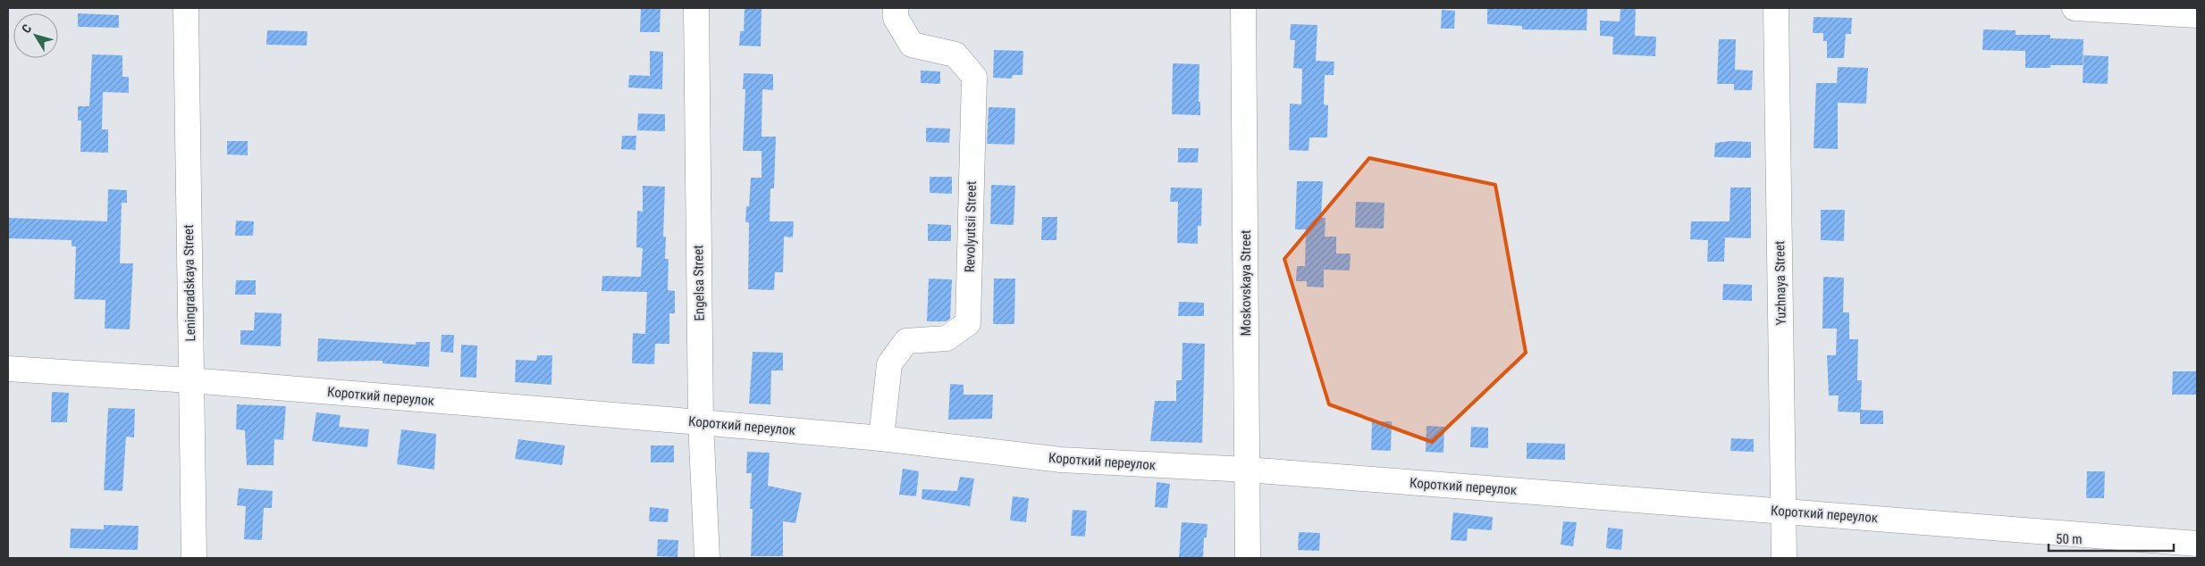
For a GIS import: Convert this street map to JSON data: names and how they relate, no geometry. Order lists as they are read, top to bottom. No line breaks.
{"streets":{"street":["Revolyutsii Street","Leningradskaya Street","Engelsa Street","Moskovskaya Street","Yuzhnaya Street","Короткий переулок"]},"crossings":[["Revolyutsii Street","Короткий переулок"],["Leningradskaya Street","Короткий переулок"],["Engelsa Street","Короткий переулок"],["Moskovskaya Street","Короткий переулок"],["Yuzhnaya Street","Короткий переулок"]],"scale_bar":"50 m","north":"top left"}
